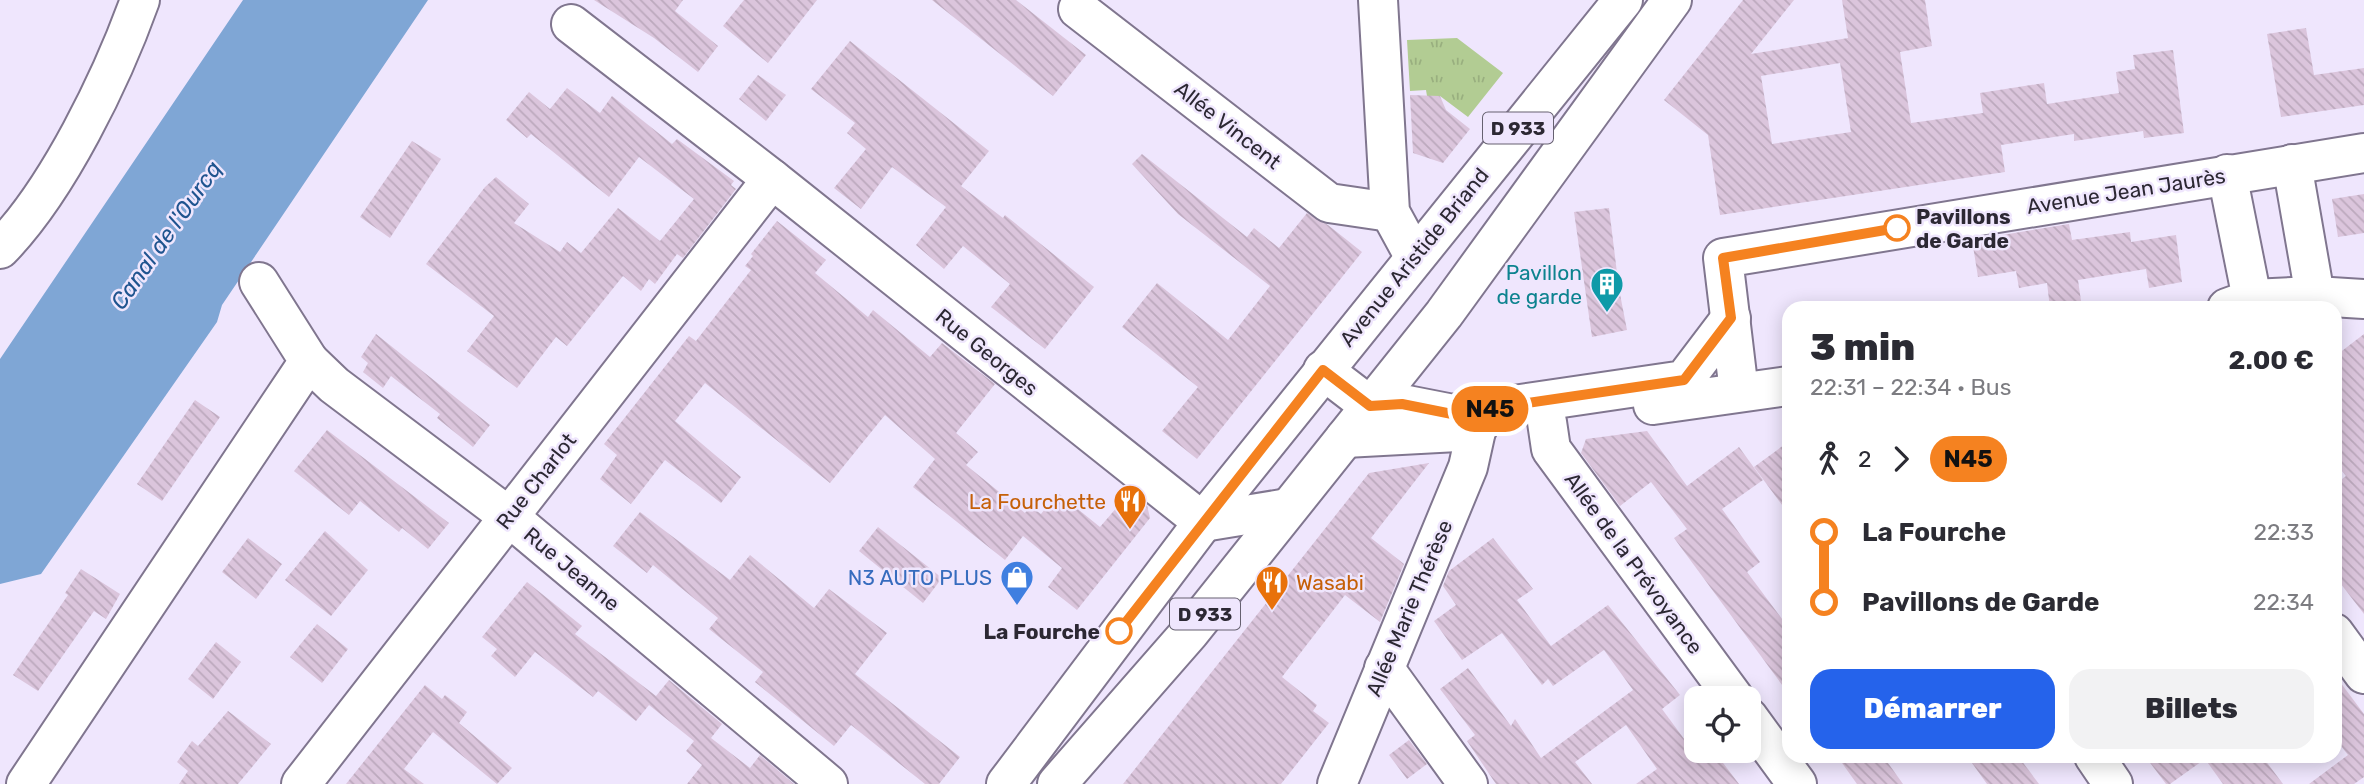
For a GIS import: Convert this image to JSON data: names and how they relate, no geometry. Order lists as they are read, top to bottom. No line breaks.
{"streets":{"street":["Allée Vincent","D 933","Avenue Jean Jaurès","Avenue Aristide Briand","Rue Georges","Rue Charlot","Allée de la Prévoyance","Rue Jeanne","Allée Marie Thérèse"]},"crossings":[["Avenue Aristide Briand","Rue Georges"],["Rue Georges","Rue Charlot"],["Rue Charlot","Rue Jeanne"]],"water":["Canal de l'Ourcq"],"places":{"other":["Pavillons de Garde","La Fourche"],"building":["Pavillon de garde"],"restaurant":["La Fourchette","Wasabi"],"shop":["N3 AUTO PLUS"]},"lines":["bus line N45"],"page":{"on_map":"N45","heading":["3 min","22:31 – 22:34 · Bus","2.00 €"],"legs":["2","N45"],"list":[{"name":"La Fourche","value":"22:33"},{"name":"Pavillons de Garde","value":"22:34"}],"buttons":["Démarrer","Billets"]}}
